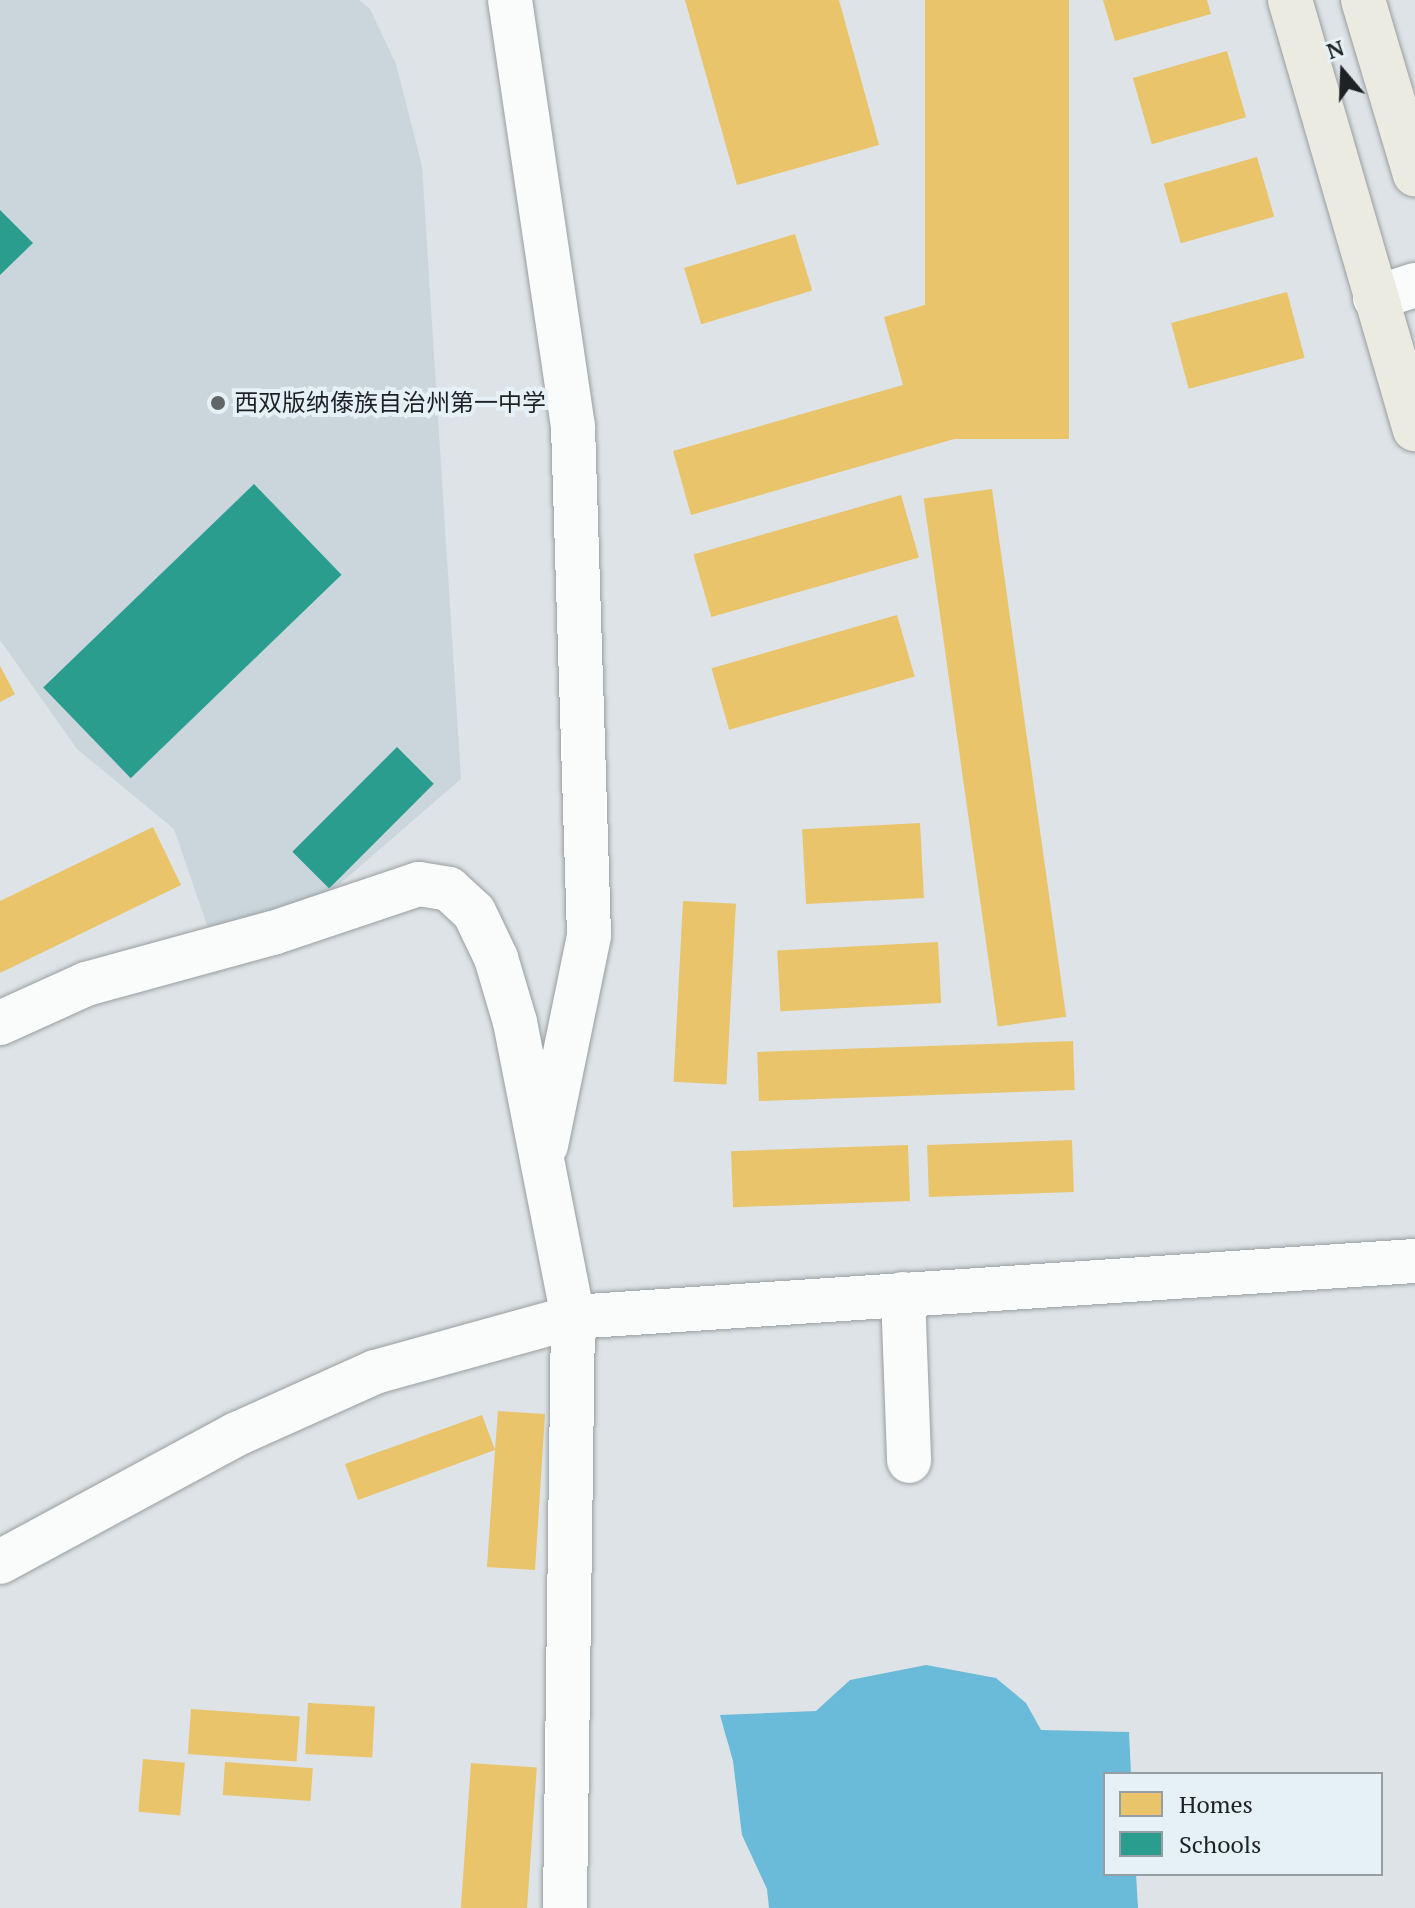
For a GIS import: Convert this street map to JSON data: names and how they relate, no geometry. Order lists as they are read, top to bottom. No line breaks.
{"places":["西双版纳傣族自治州第一中学"],"legend":["Homes","Schools"],"north":"top"}
